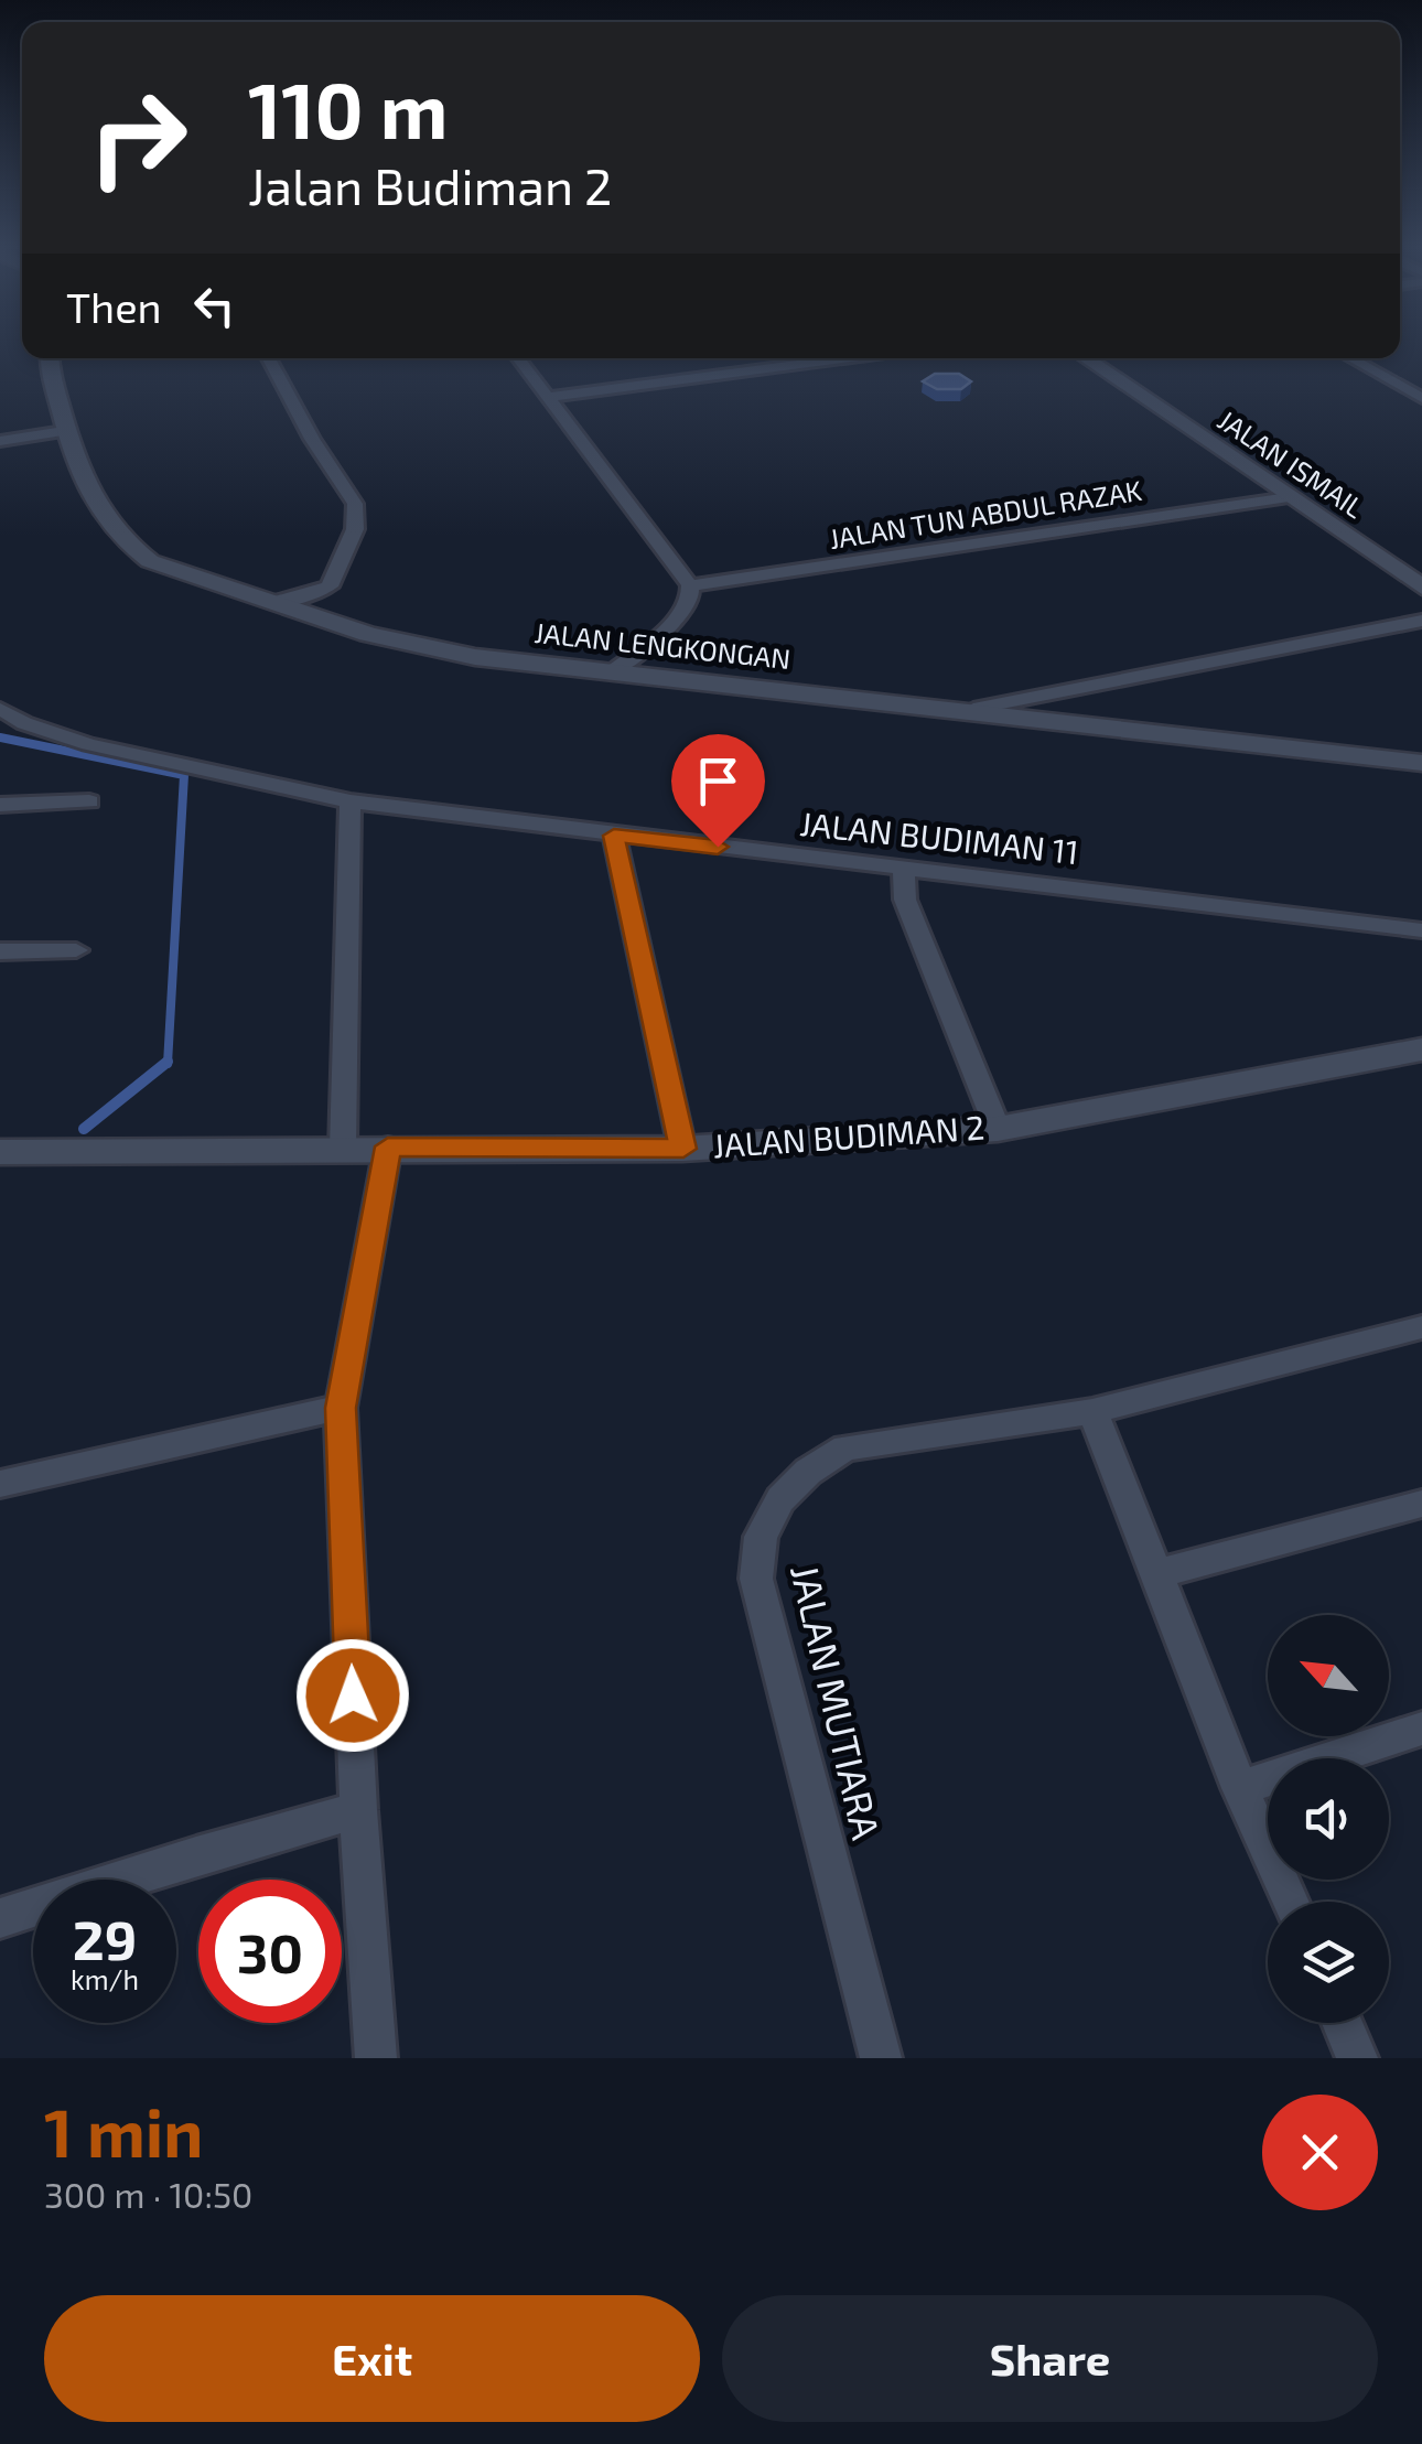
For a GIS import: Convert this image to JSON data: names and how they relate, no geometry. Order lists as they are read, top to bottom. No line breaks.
{"streets":{"street":["JALAN ISMAIL","JALAN TUN ABDUL RAZAK","JALAN LENGKONGAN","JALAN BUDIMAN 11","JALAN BUDIMAN 2","JALAN MUTIARA"]},"crossings":[["JALAN ISMAIL","JALAN TUN ABDUL RAZAK"]],"north":"top left","page":{"turn":["110 m","Jalan Budiman 2"],"then":"Then","speed":"29 km/h","limit":"30","heading":["1 min","300 m · 10:50"],"buttons":["Exit","Share"]}}
